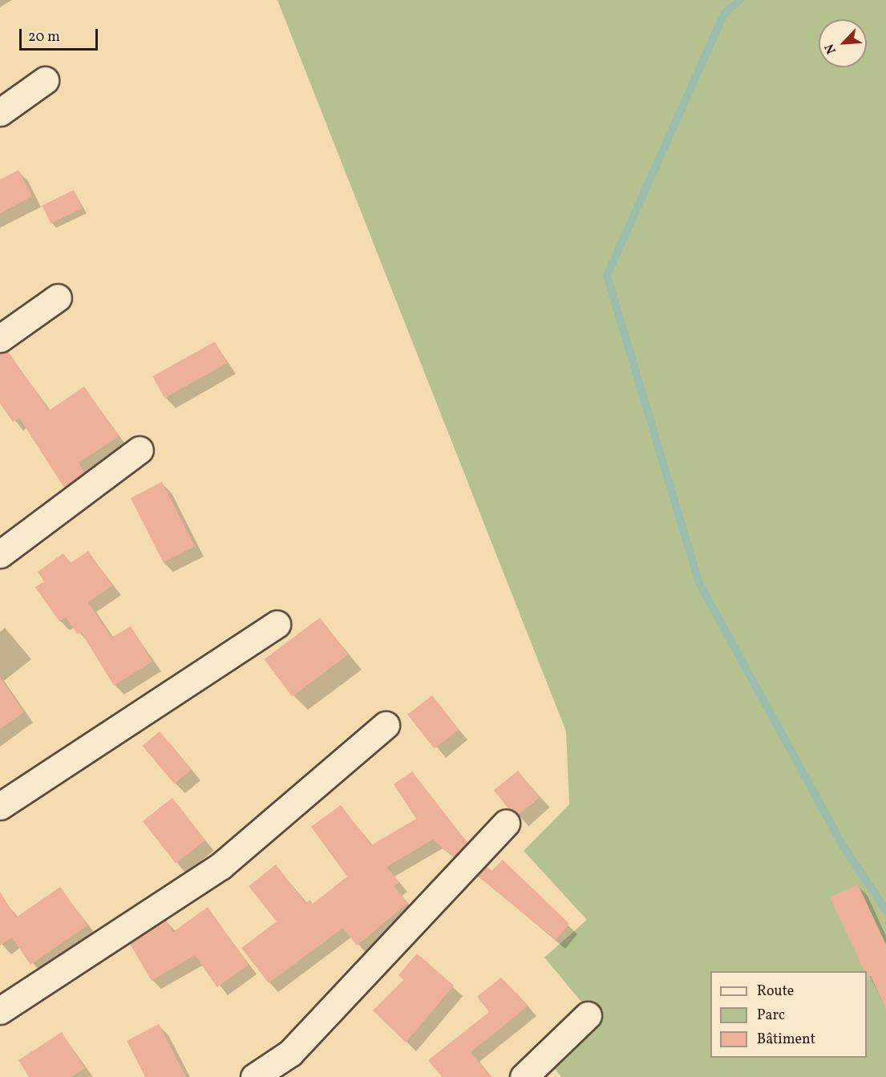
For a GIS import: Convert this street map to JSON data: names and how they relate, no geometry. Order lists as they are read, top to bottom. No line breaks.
{"legend":["Route","Parc","Bâtiment"],"scale_bar":"20 m","north":"bottom left"}
